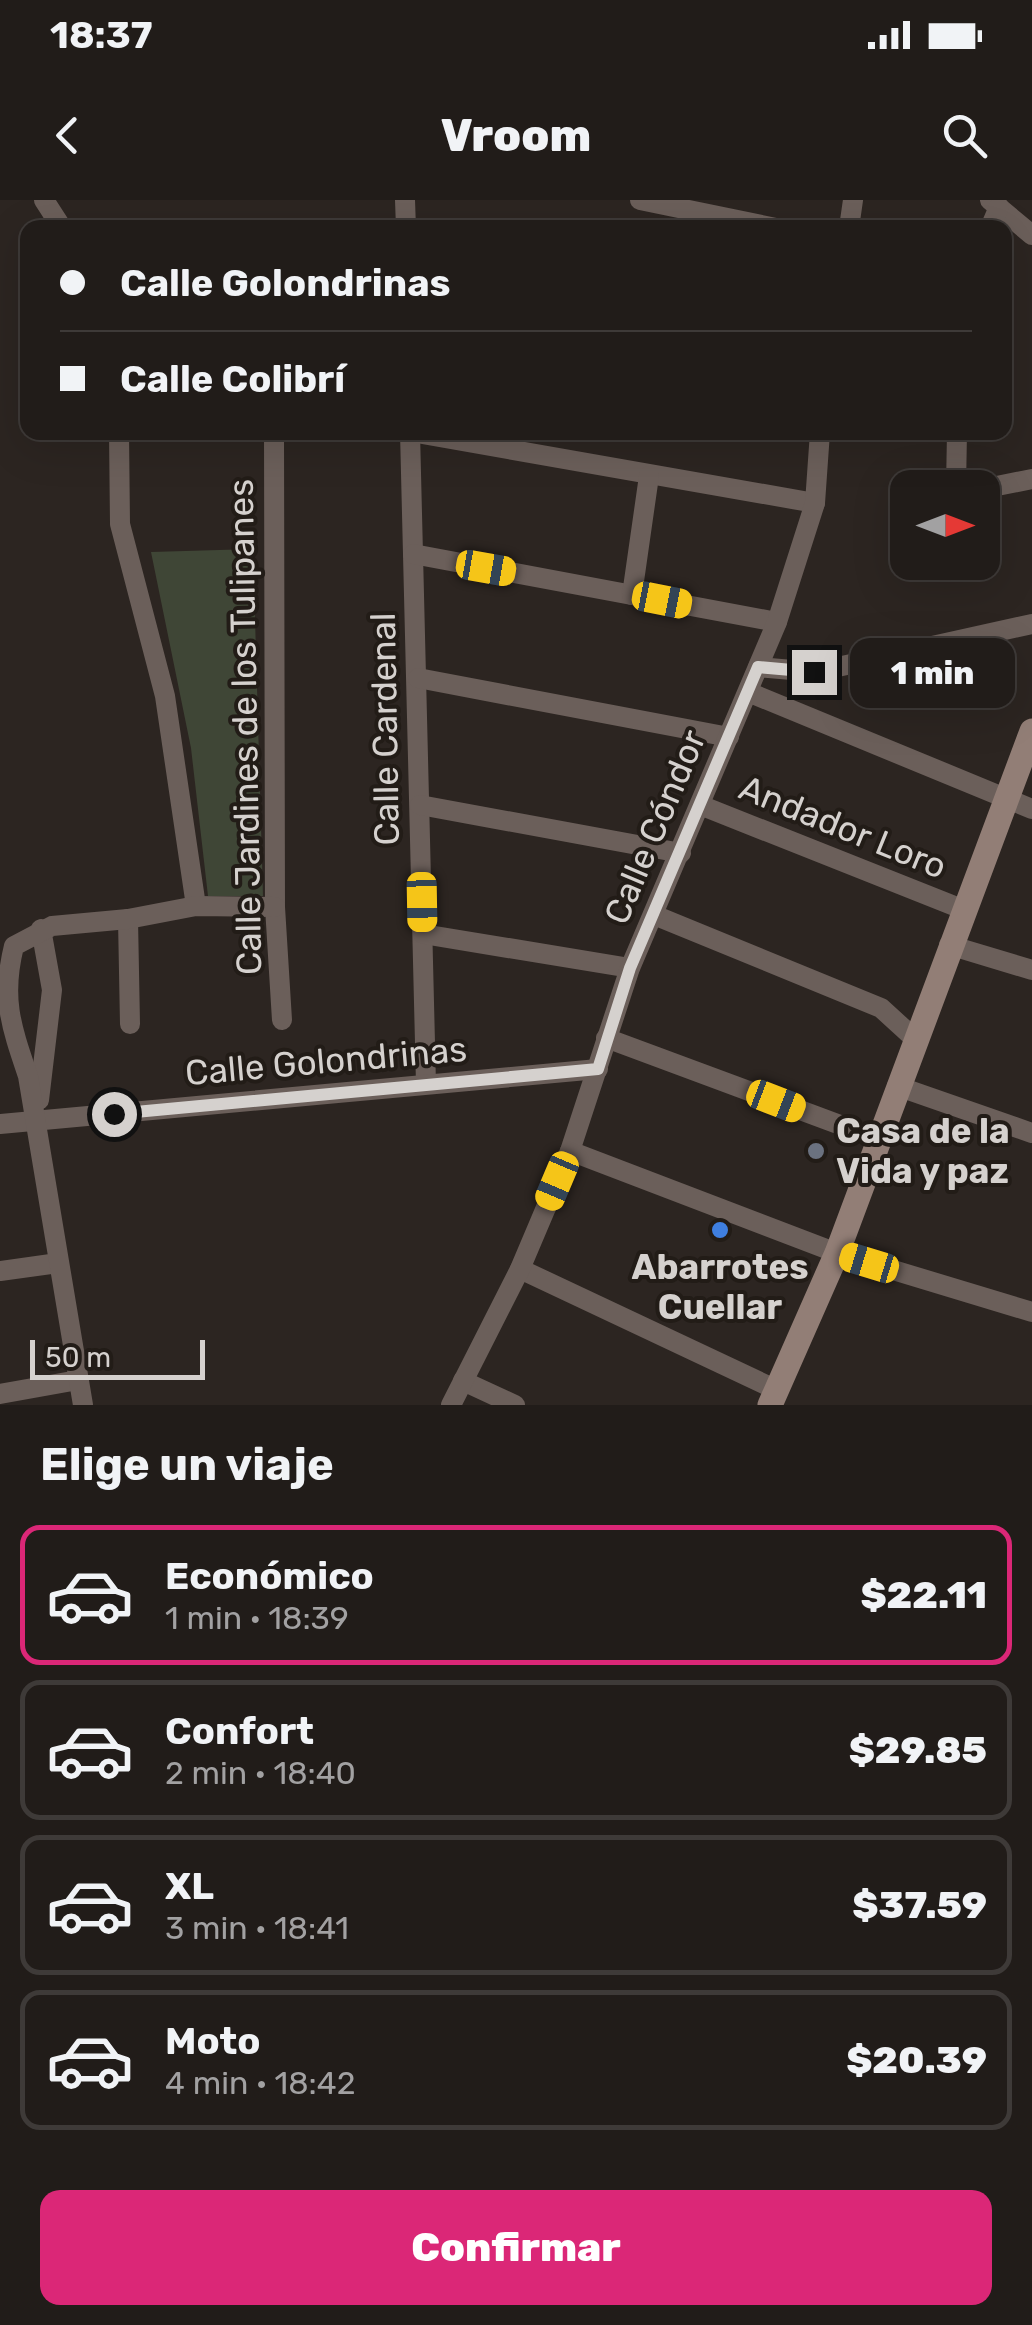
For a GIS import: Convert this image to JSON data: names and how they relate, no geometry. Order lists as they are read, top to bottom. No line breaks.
{"streets":{"street":["Calle Jardines de los Tulipanes","Calle Cardenal","Calle Cóndor","Andador Loro","Calle Golondrinas"]},"crossings":[["Calle Cardenal","Calle Golondrinas"],["Calle Cóndor","Andador Loro"],["Calle Cóndor","Calle Golondrinas"]],"places":["Casa de la Vida y paz","Abarrotes Cuellar"],"scale_bar":"50 m","north":"right","page":{"status":"18:37","header":"Vroom","banner":["Calle Golondrinas","Calle Colibrí"],"bubble":"1 min","scale":"50 m","heading":"Elige un viaje","list":[{"name":"Económico","note":"1 min · 18:39","value":"$22.11"},{"name":"Confort","note":"2 min · 18:40","value":"$29.85"},{"name":"XL","note":"3 min · 18:41","value":"$37.59"},{"name":"Moto","note":"4 min · 18:42","value":"$20.39"}],"buttons":"Confirmar"}}
